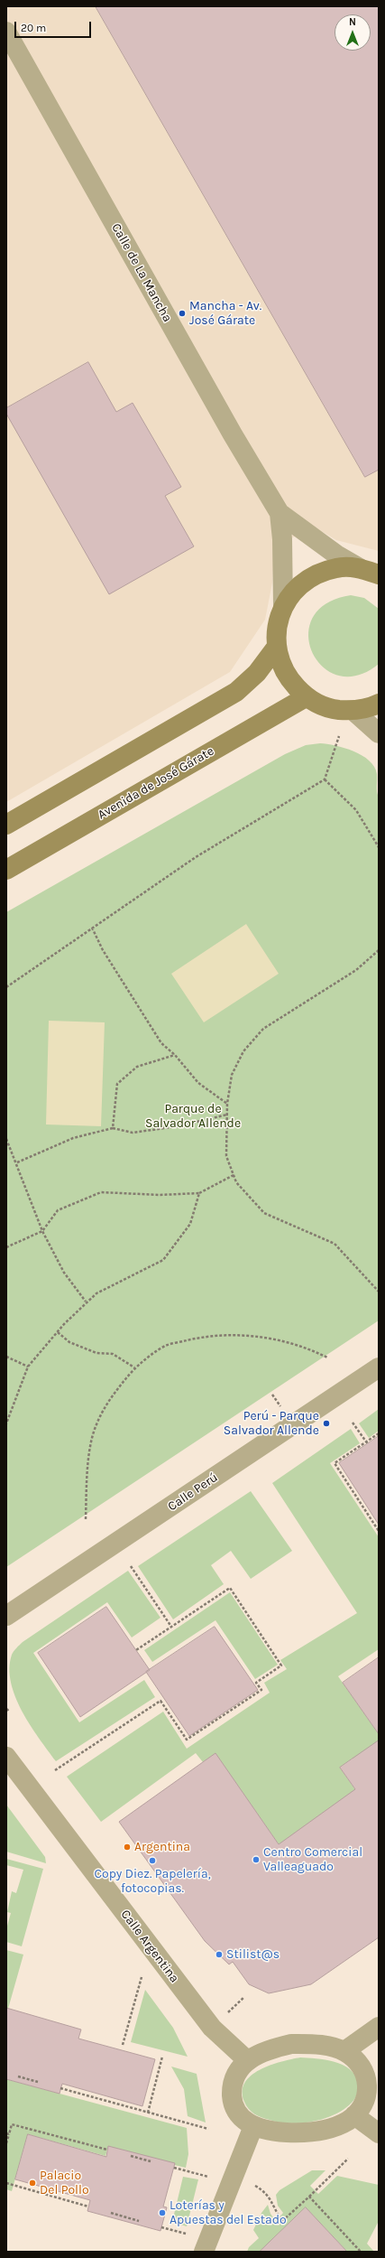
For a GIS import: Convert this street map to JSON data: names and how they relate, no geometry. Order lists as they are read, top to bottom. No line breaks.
{"streets":{"main road":["Avenida de José Gárate"],"street":["Calle de La Mancha","Calle Perú","Calle Argentina"]},"parks":["Parque de Salvador Allende"],"places":["Mancha - Av. José Gárate","Perú - Parque Salvador Allende","Argentina","Centro Comercial Valleaguado","Copy Diez. Papelería, fotocopias.","Stilist@s","Palacio Del Pollo","Loterías y Apuestas del Estado"],"scale_bar":"20 m","north":"top"}
